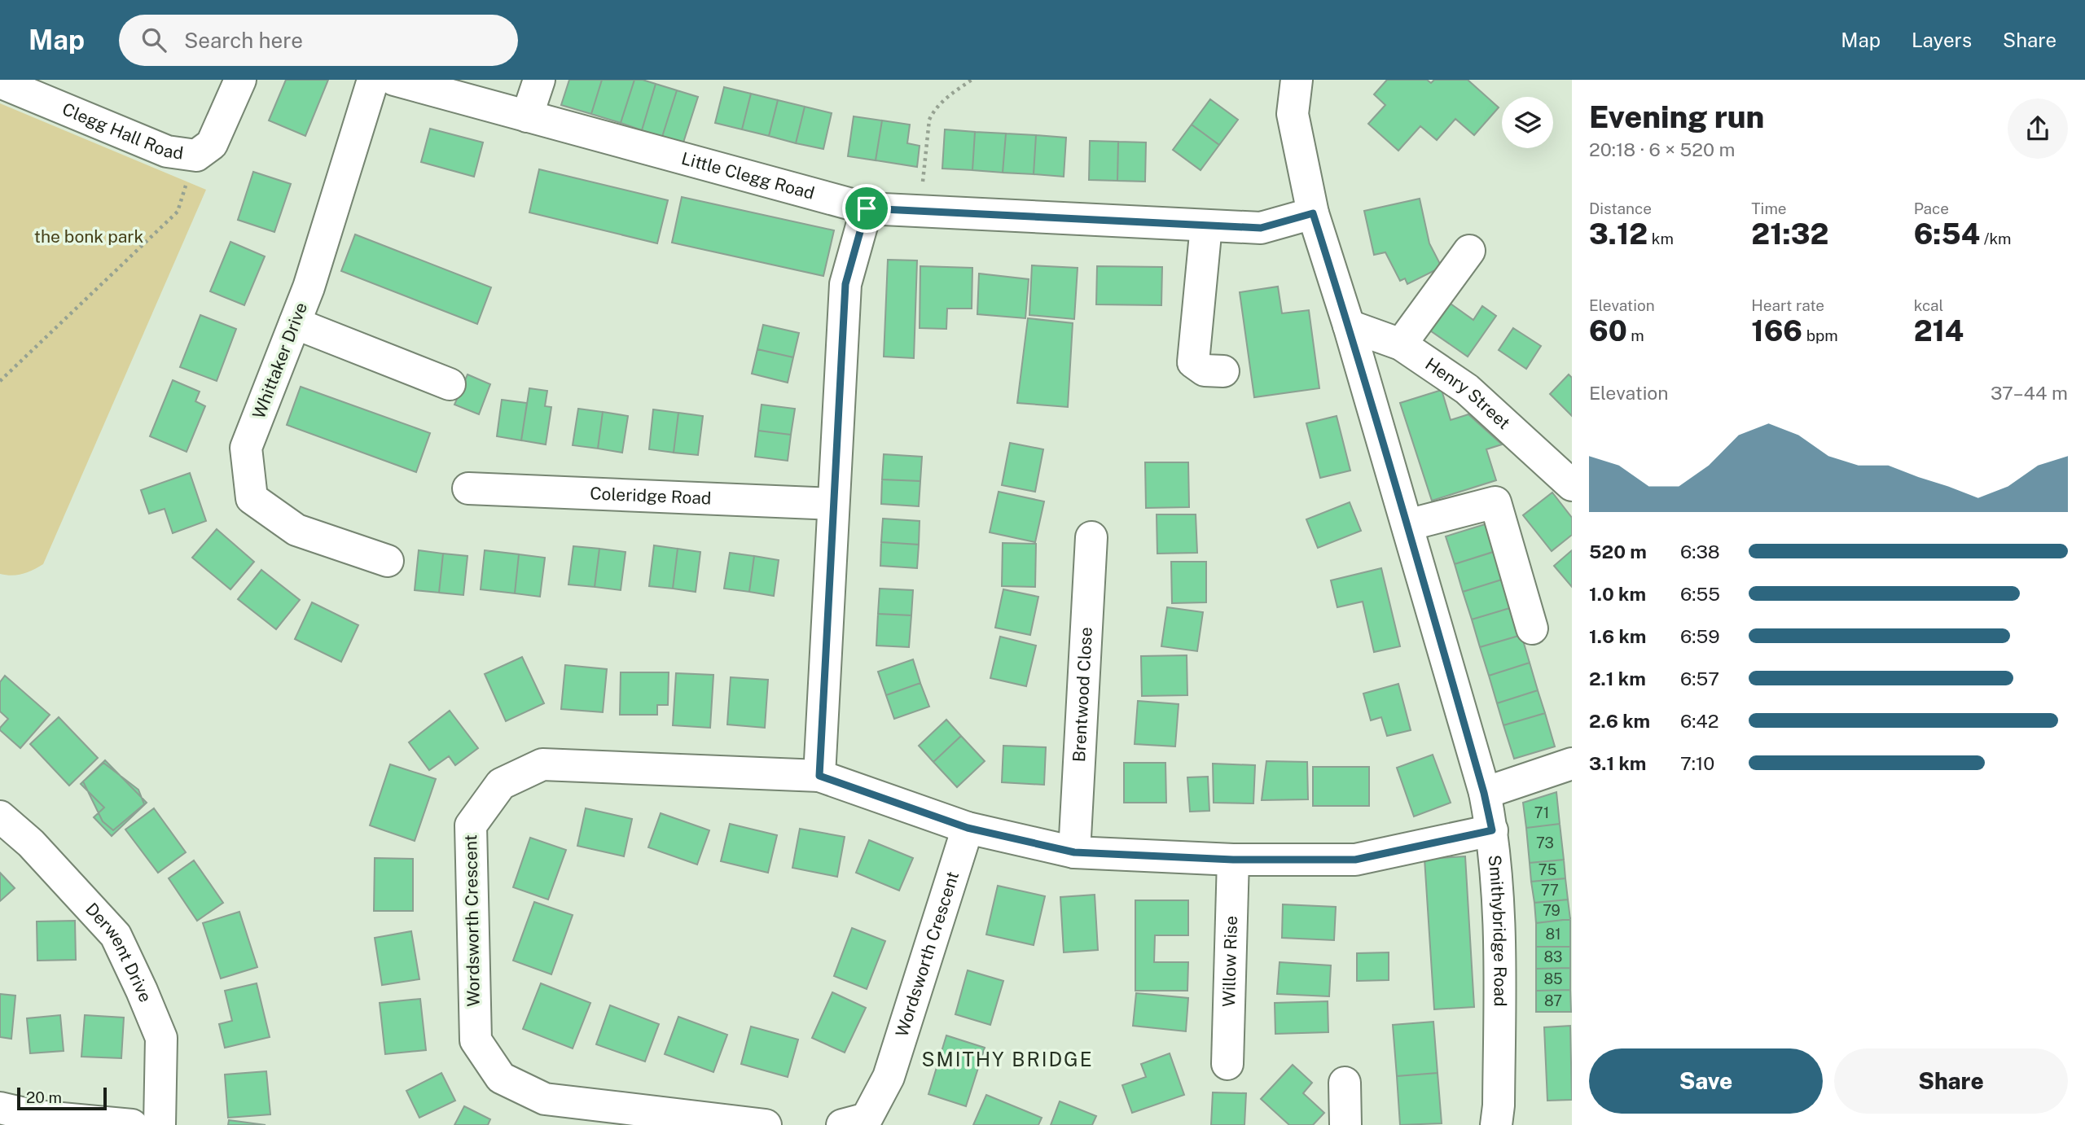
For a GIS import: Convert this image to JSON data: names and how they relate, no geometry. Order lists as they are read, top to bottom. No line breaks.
{"streets":{"street":["Clegg Hall Road","Little Clegg Road","Whittaker Drive","Henry Street","Coleridge Road","Brentwood Close","Wordsworth Crescent","Smithybridge Road","Derwent Drive","Willow Rise"]},"crossings":[["Little Clegg Road","Smithybridge Road"],["Henry Street","Smithybridge Road"],["Brentwood Close","Wordsworth Crescent"],["Wordsworth Crescent","Smithybridge Road"],["Wordsworth Crescent","Willow Rise"]],"districts":["SMITHY BRIDGE"],"parks":["the bonk park"],"house_numbers":["71","73","75","77","79","81","83","85","87"],"scale_bar":"20 m","page":{"header":"Map","search":"Search here","nav":["Map","Layers","Share"],"heading":["Evening run","20:18 · 6 × 520 m"],"stats":[["Distance","3.12 km"],["Time","21:32"],["Pace","6:54 /km"],["Elevation","60 m"],["Heart rate","166 bpm"],["kcal","214"]],"chart":["Elevation","37–44 m"],"list":[{"name":"520 m","note":"6:38"},{"name":"1.0 km","note":"6:55"},{"name":"1.6 km","note":"6:59"},{"name":"2.1 km","note":"6:57"},{"name":"2.6 km","note":"6:42"},{"name":"3.1 km","note":"7:10"}],"buttons":["Save","Share"],"scale":"20 m"}}
